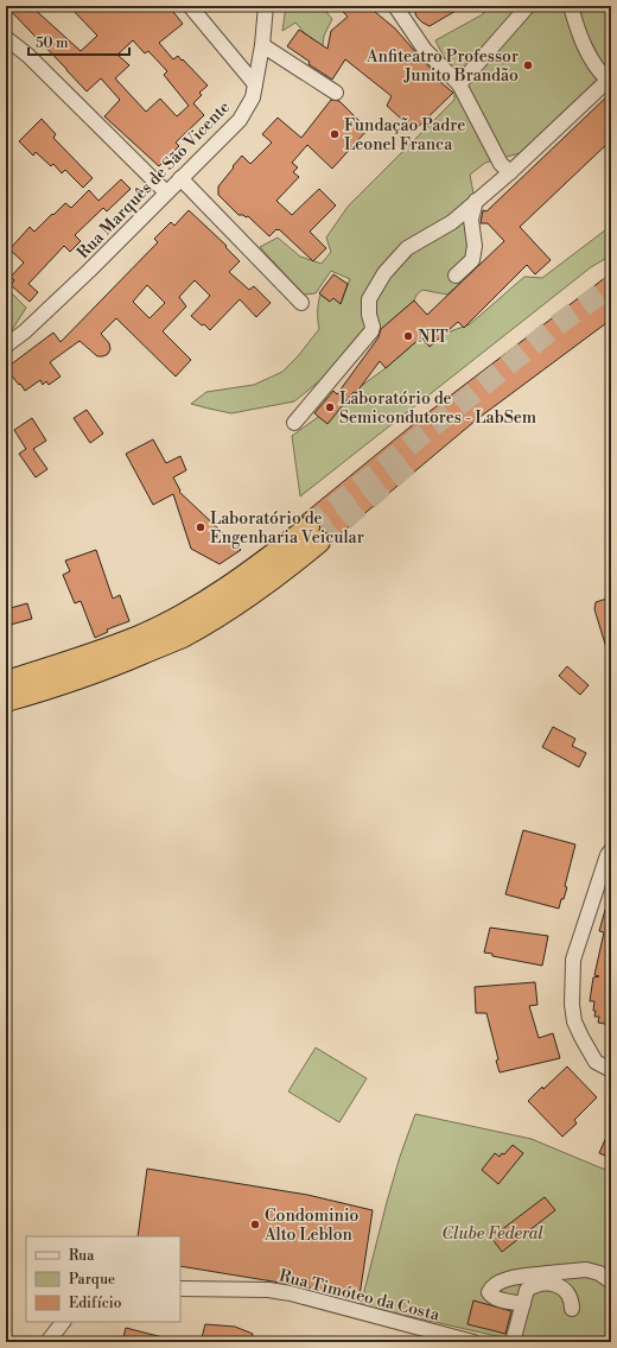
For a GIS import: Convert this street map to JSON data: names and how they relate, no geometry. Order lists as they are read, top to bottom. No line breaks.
{"streets":{"street":["Rua Marquês de São Vicente","Rua Timóteo da Costa"]},"parks":["Clube Federal"],"places":["Anfiteatro Professor Junito Brandão","Fundação Padre Leonel Franca","NIT","Laboratório de Semicondutores - LabSem","Laboratório de Engenharia Veicular","Condominio Alto Leblon"],"legend":["Rua","Parque","Edifício"],"scale_bar":"50 m"}
